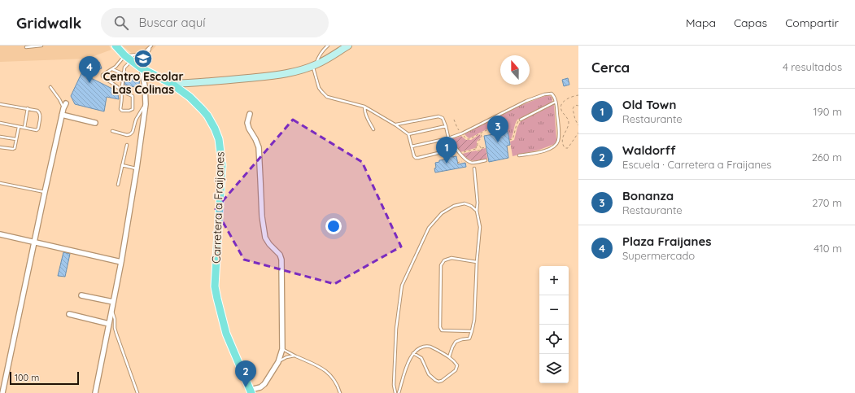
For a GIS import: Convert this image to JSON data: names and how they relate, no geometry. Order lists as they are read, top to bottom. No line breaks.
{"streets":{"main road":["Carretera a Fraijanes"]},"places":{"school or university":["Centro Escolar Las Colinas"]},"scale_bar":"100 m","north":"top","page":{"header":"Gridwalk","search":"Buscar aquí","nav":["Mapa","Capas","Compartir"],"heading":["Cerca","4 resultados"],"pins":["4","3","1","2"],"list":[{"mark":"1","name":"Old Town","note":"Restaurante","value":"190 m"},{"mark":"2","name":"Waldorff","note":"Escuela · Carretera a Fraijanes","value":"260 m"},{"mark":"3","name":"Bonanza","note":"Restaurante","value":"270 m"},{"mark":"4","name":"Plaza Fraijanes","note":"Supermercado","value":"410 m"}],"map_buttons":["+","−"],"scale":"100 m"}}
